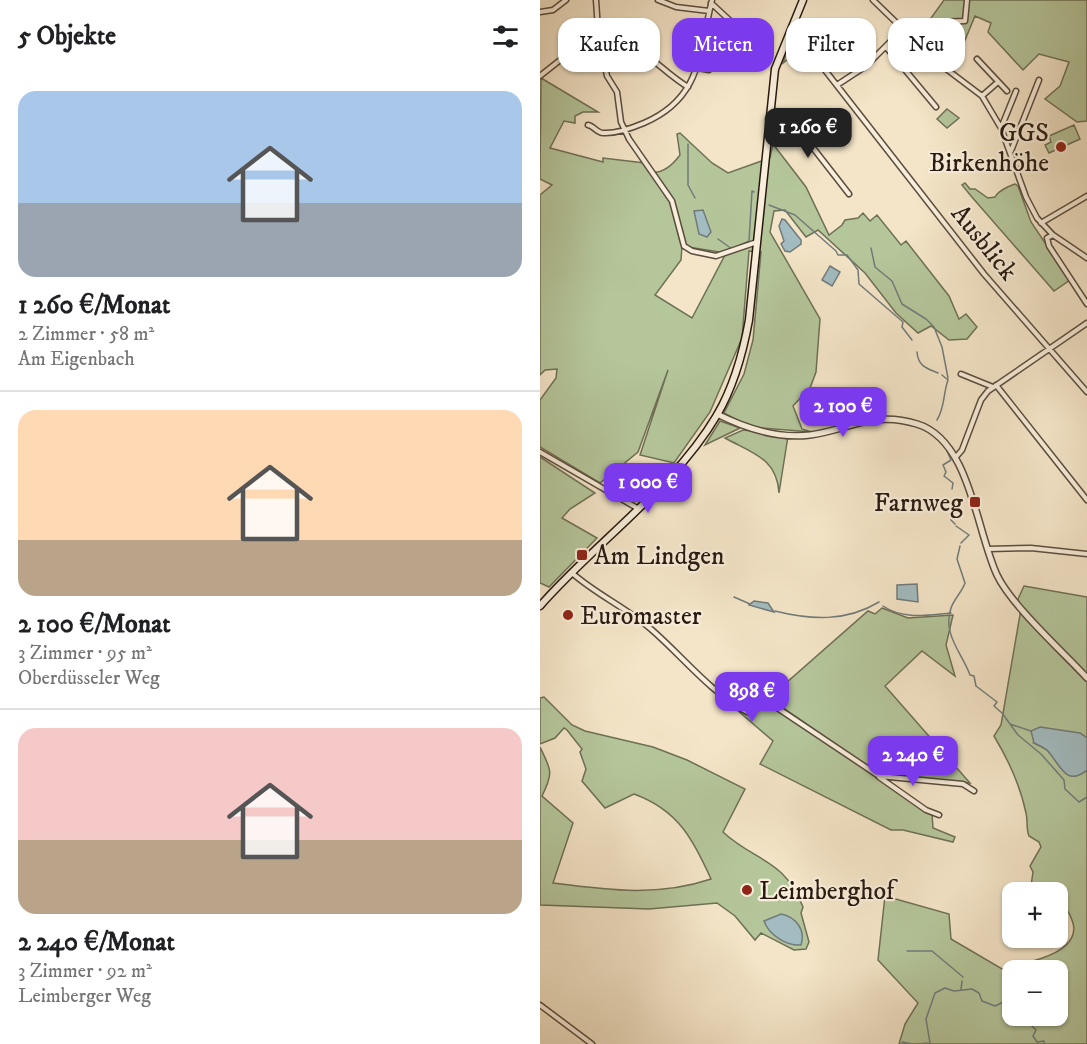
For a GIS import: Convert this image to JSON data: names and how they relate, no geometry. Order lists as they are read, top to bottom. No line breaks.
{"streets":{"street":["Ausblick"]},"places":{"other":["GGS Birkenhöhe","Euromaster","Leimberghof"],"transit":["Farnweg","Am Lindgen"]},"page":{"heading":"5 Objekte","chip":["Kaufen","Mieten","Filter","Neu"],"list":[{"name":"1 260 €/Monat","note":"2 Zimmer · 58 m² · Am Eigenbach"},{"name":"2 100 €/Monat","note":"3 Zimmer · 95 m² · Oberdüsseler Weg"},{"name":"2 240 €/Monat","note":"3 Zimmer · 92 m² · Leimberger Weg"}],"price":["1 260 €","2 100 €","1 000 €","898 €","2 240 €"],"map_buttons":["+","−"]}}
